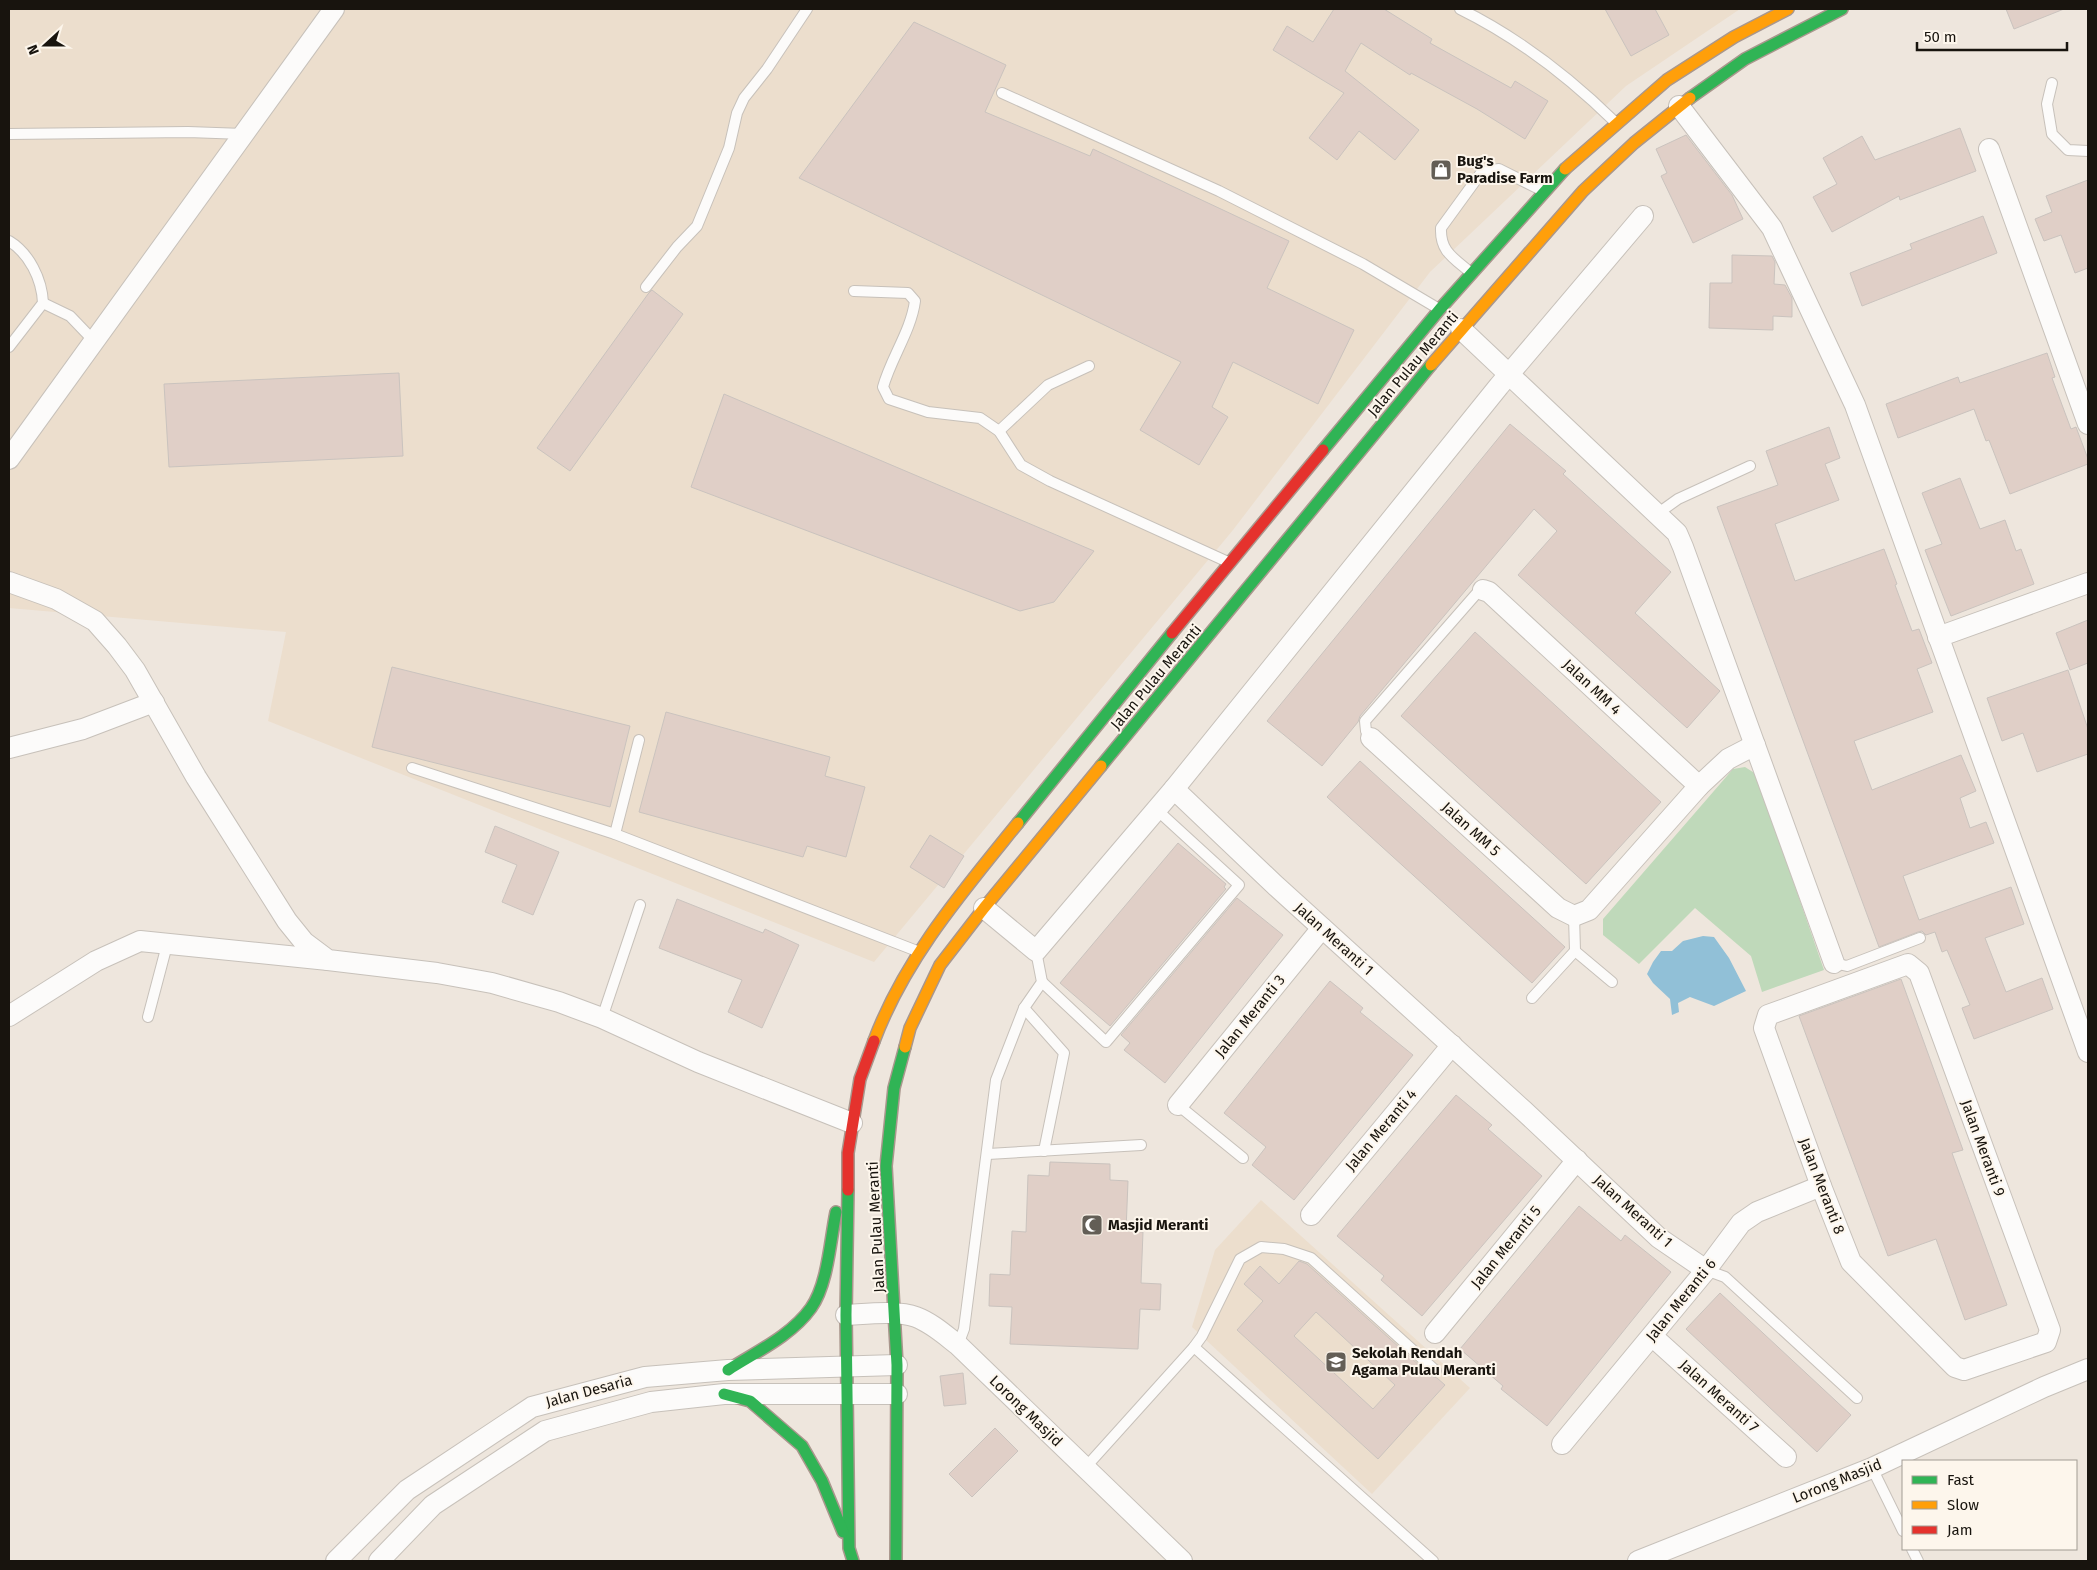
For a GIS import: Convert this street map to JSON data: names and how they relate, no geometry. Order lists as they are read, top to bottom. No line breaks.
{"streets":{"main road":["Jalan Pulau Meranti"],"street":["Jalan MM 4","Jalan MM 5","Jalan Meranti 1","Jalan Meranti 3","Jalan Meranti 4","Jalan Meranti 9","Jalan Meranti 8","Jalan Meranti 5","Jalan Meranti 6","Jalan Desaria","Jalan Meranti 7","Lorong Masjid"]},"crossings":[["Jalan Pulau Meranti","Jalan Desaria"],["Jalan Pulau Meranti","Lorong Masjid"],["Jalan Meranti 1","Jalan Meranti 3"],["Jalan Meranti 1","Jalan Meranti 4"],["Jalan Meranti 1","Jalan Meranti 5"],["Jalan Meranti 1","Jalan Meranti 6"],["Jalan Meranti 9","Jalan Meranti 8"],["Jalan Meranti 8","Jalan Meranti 6"],["Jalan Meranti 6","Jalan Meranti 7"]],"places":{"shop":["Bug's Paradise Farm"],"mosque":["Masjid Meranti"],"school or university":["Sekolah Rendah Agama Pulau Meranti"]},"legend":["Fast","Slow","Jam"],"scale_bar":"50 m","north":"left"}
